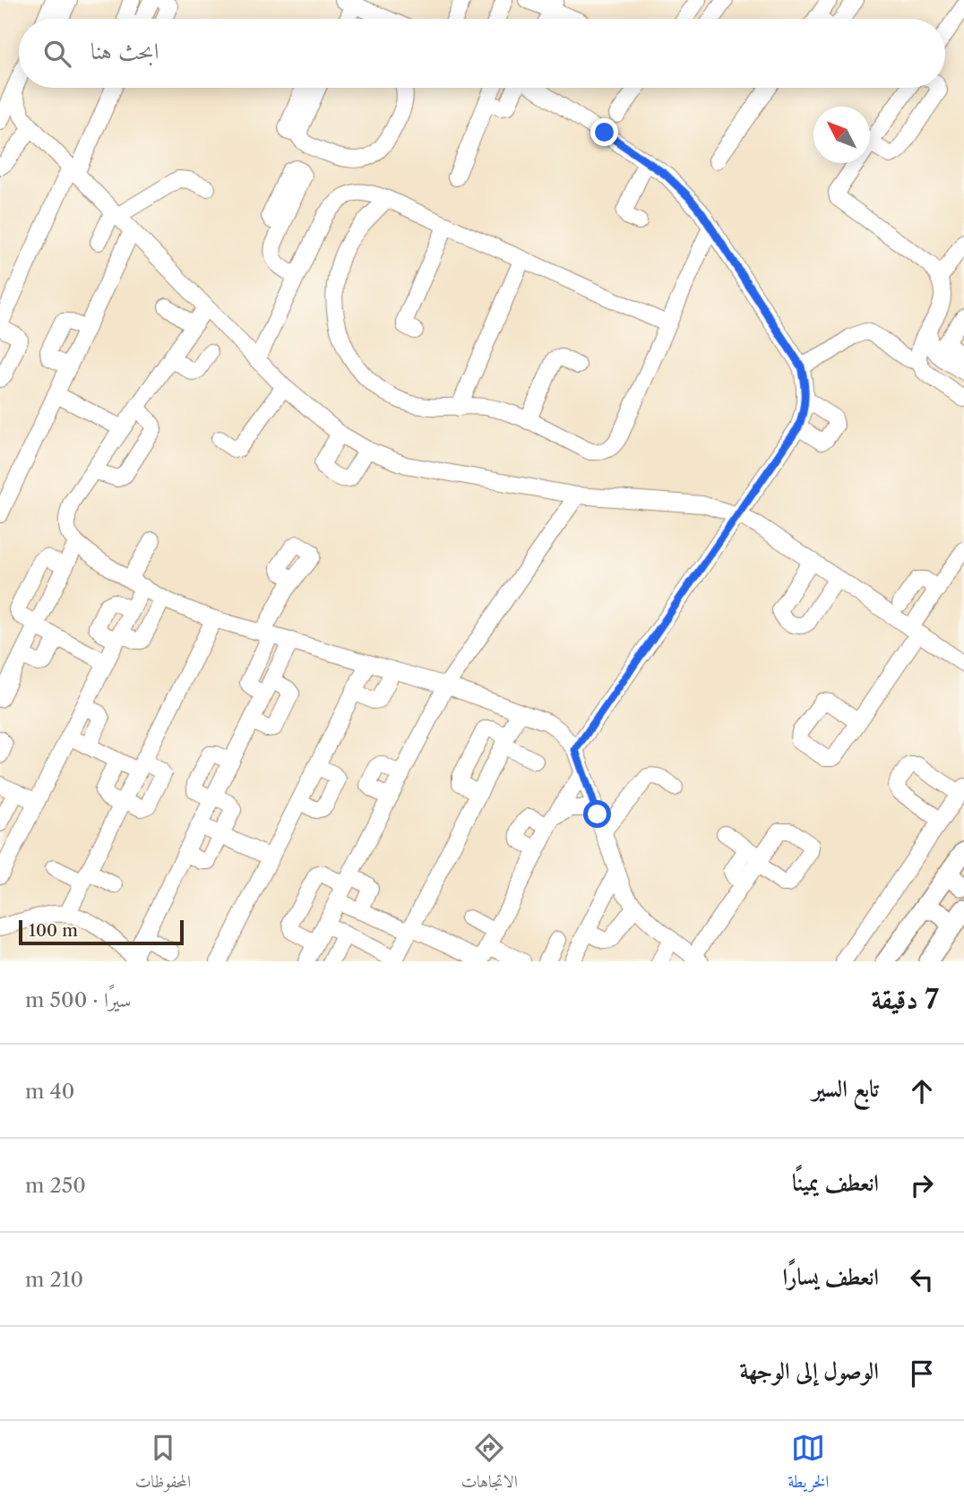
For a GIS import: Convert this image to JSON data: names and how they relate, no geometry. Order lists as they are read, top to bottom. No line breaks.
{"scale_bar":"100 m","north":"top left","page":{"search":"ابحث هنا","scale":"100 m","heading":["7 دقيقة","سيرًا · 500 m"],"list":[["تابع السير","40 m"],["انعطف يمينًا","250 m"],["انعطف يسارًا","210 m"],"الوصول إلى الوجهة"],"nav":["الخريطة","الاتجاهات","المحفوظات"]}}
